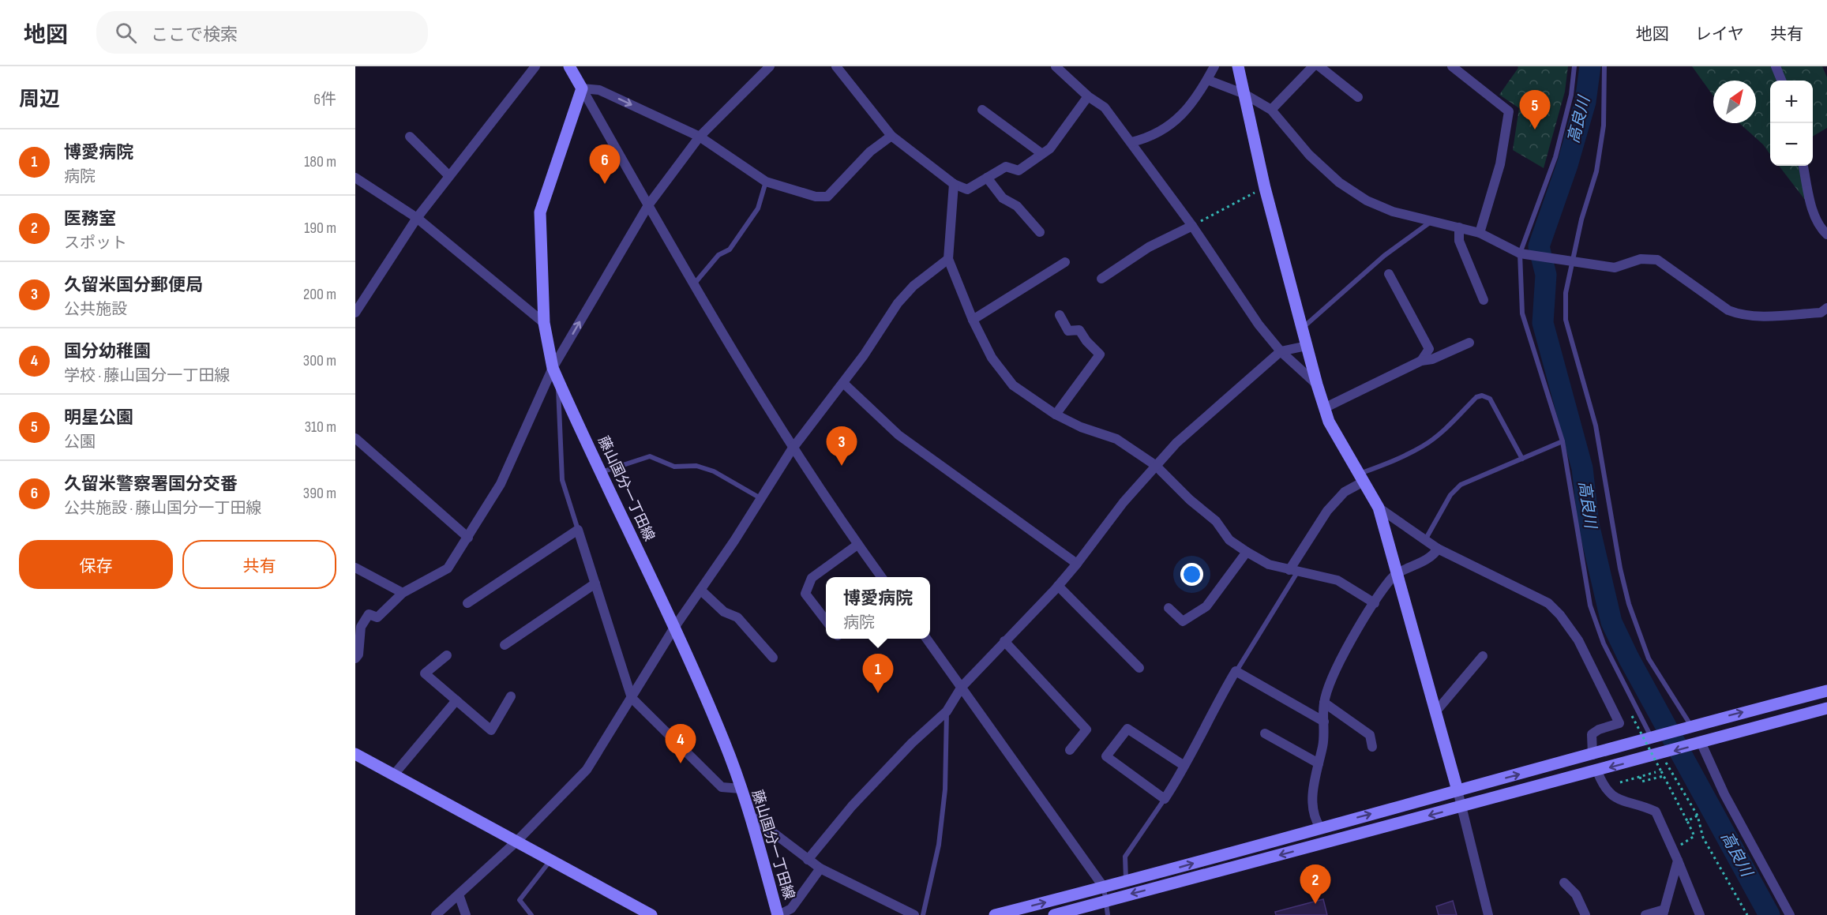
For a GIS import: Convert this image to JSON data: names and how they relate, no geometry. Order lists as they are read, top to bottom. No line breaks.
{"streets":{"street":["藤山国分一丁田線"]},"water":["高良川"],"north":"top right","page":{"header":"地図","search":"ここで検索","nav":["地図","レイヤ","共有"],"heading":["周辺","6件"],"map_buttons":["+","−"],"pins":["5","6","3","1","4","2"],"list":[{"mark":"1","name":"博愛病院","note":"病院","value":"180 m"},{"mark":"2","name":"医務室","note":"スポット","value":"190 m"},{"mark":"3","name":"久留米国分郵便局","note":"公共施設","value":"200 m"},{"mark":"4","name":"国分幼稚園","note":"学校 · 藤山国分一丁田線","value":"300 m"},{"mark":"5","name":"明星公園","note":"公園","value":"310 m"},{"mark":"6","name":"久留米警察署国分交番","note":"公共施設 · 藤山国分一丁田線","value":"390 m"}],"buttons":["保存","共有"],"popup":["博愛病院","病院"]}}
